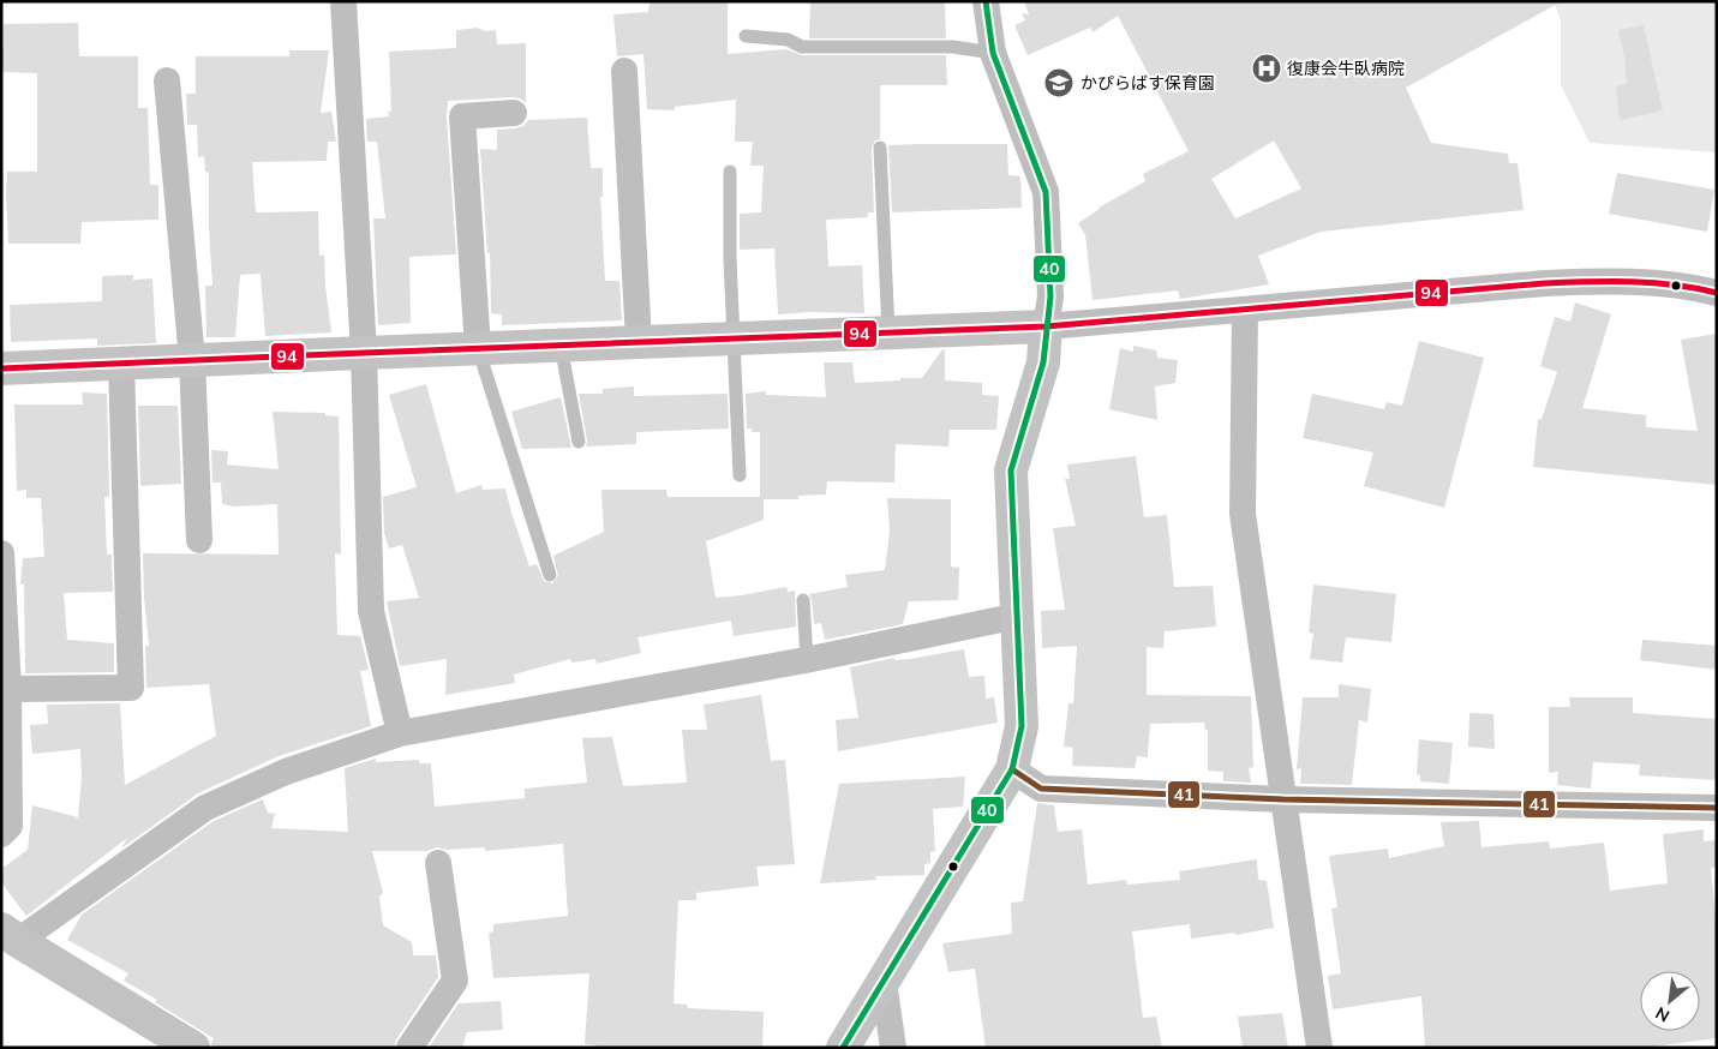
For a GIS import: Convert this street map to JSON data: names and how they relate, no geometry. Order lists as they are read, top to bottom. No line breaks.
{"places":{"hospital":["復康会牛臥病院"],"school or university":["かぴらばす保育園"]},"lines":["transit line 40","transit line 94","transit line 41"],"north":"bottom left"}
